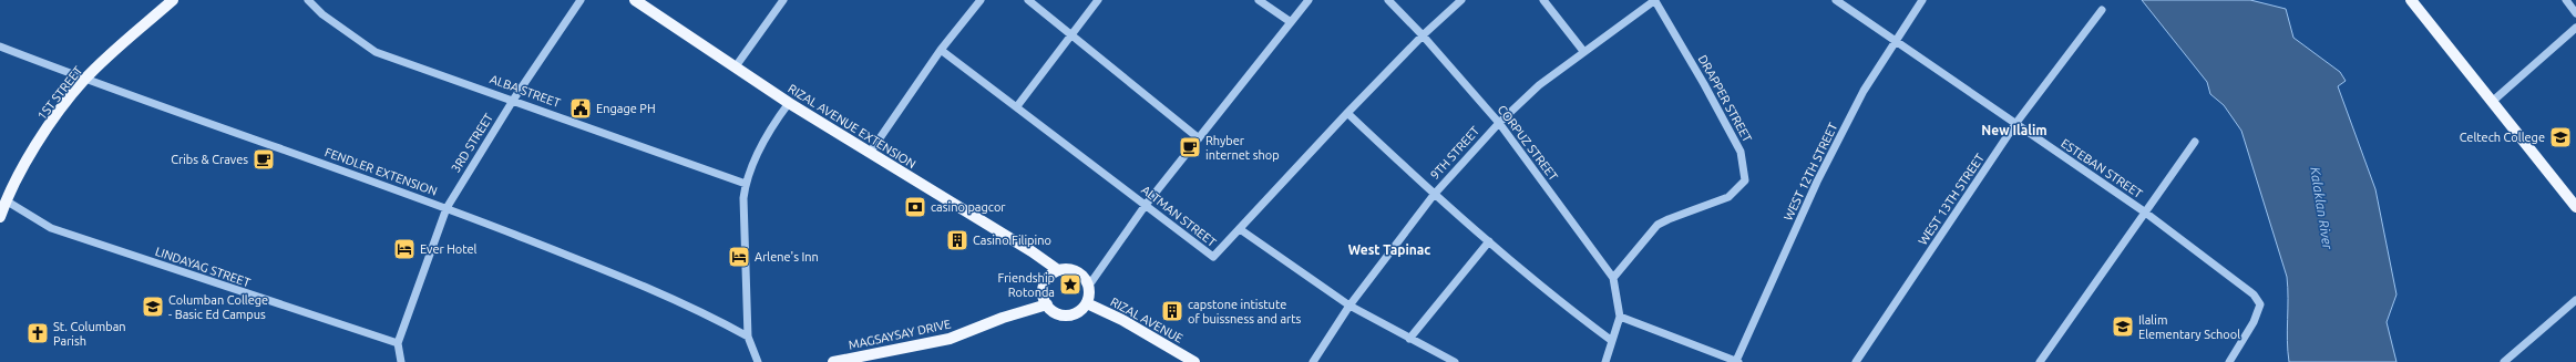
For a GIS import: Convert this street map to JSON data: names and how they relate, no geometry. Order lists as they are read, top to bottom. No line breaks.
{"streets":{"main road":["1ST STREET","RIZAL AVENUE EXTENSION","RIZAL AVENUE","MAGSAYSAY DRIVE"],"street":["ALBA STREET","DRAPPER STREET","3RD STREET","CORPUZ STREET","9TH STREET","ESTEBAN STREET","FENDLER EXTENSION","WEST 12TH STREET","WEST 13TH STREET","ALTMAN STREET","LINDAYAG STREET"]},"crossings":[["ALBA STREET","3RD STREET"],["1ST STREET","FENDLER EXTENSION"],["1ST STREET","LINDAYAG STREET"],["DRAPPER STREET","CORPUZ STREET"],["DRAPPER STREET","9TH STREET"],["RIZAL AVENUE EXTENSION","RIZAL AVENUE"],["RIZAL AVENUE EXTENSION","MAGSAYSAY DRIVE"],["3RD STREET","FENDLER EXTENSION"],["3RD STREET","LINDAYAG STREET"],["CORPUZ STREET","9TH STREET"],["ESTEBAN STREET","WEST 12TH STREET"],["ESTEBAN STREET","WEST 13TH STREET"],["RIZAL AVENUE","MAGSAYSAY DRIVE"]],"districts":["New Ilalim","West Tapinac"],"water":["Kalaklan River"],"places":{"public building":["Engage PH"],"school or university":["Celtech College","Columban College - Basic Ed Campus","Ilalim Elementary School"],"cafe":["Rhyber internet shop","Cribs & Craves"],"bank":["casino pagcor"],"building":["Casino Filipino","capstone intistute of buissness and arts"],"hotel":["Ever Hotel","Arlene's Inn"],"place":["Friendship Rotonda"],"church":["St. Columban Parish"]}}
